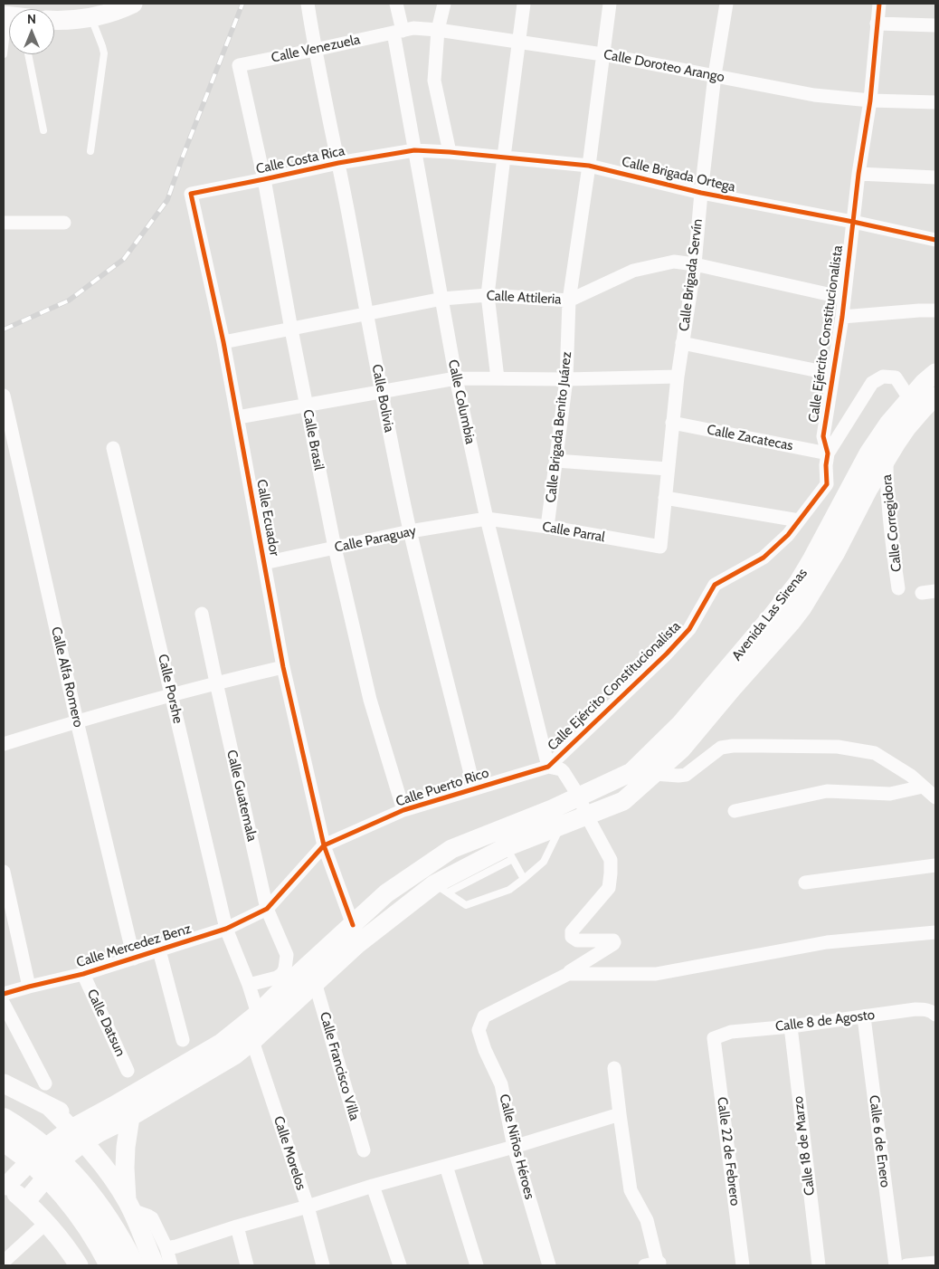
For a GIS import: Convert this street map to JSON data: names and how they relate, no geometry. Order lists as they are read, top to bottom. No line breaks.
{"streets":{"main road":["Avenida Las Sirenas"],"street":["Calle Venezuela","Calle Doroteo Arango","Calle Costa Rica","Calle Brigada Ortega","Calle Brigada Servín","Calle Attileria","Calle Ejército Constitucionalista","Calle Bolivia","Calle Columbia","Calle Brigada Benito Juárez","Calle Zacatecas","Calle Brasil","Calle Ecuador","Calle Corregidora","Calle Parral","Calle Paraguay","Calle Alfa Romero","Calle Porshe","Calle Puerto Rico","Calle Guatemala","Calle Mercedez Benz","Calle 8 de Agosto","Calle Datsun","Calle Francisco Villa","Calle 6 de Enero","Calle 18 de Marzo","Calle Niños Héroes","Calle 22 de Febrero","Calle Morelos"]},"crossings":[["Calle Venezuela","Calle Doroteo Arango"],["Calle Venezuela","Calle Bolivia"],["Calle Venezuela","Calle Columbia"],["Calle Venezuela","Calle Brasil"],["Calle Doroteo Arango","Calle Brigada Servín"],["Calle Doroteo Arango","Calle Ejército Constitucionalista"],["Calle Doroteo Arango","Calle Columbia"],["Calle Doroteo Arango","Calle Brigada Benito Juárez"],["Calle Costa Rica","Calle Brigada Ortega"],["Calle Costa Rica","Calle Bolivia"],["Calle Costa Rica","Calle Columbia"],["Calle Costa Rica","Calle Brasil"],["Calle Costa Rica","Calle Ecuador"],["Calle Brigada Ortega","Calle Brigada Servín"],["Calle Brigada Ortega","Calle Ejército Constitucionalista"],["Calle Brigada Ortega","Calle Columbia"],["Calle Brigada Ortega","Calle Brigada Benito Juárez"],["Calle Brigada Servín","Calle Attileria"],["Calle Brigada Servín","Calle Zacatecas"],["Calle Brigada Servín","Calle Parral"],["Calle Attileria","Calle Ejército Constitucionalista"],["Calle Attileria","Calle Bolivia"],["Calle Attileria","Calle Columbia"],["Calle Attileria","Calle Brigada Benito Juárez"],["Calle Attileria","Calle Brasil"],["Calle Attileria","Calle Ecuador"],["Calle Ejército Constitucionalista","Calle Columbia"],["Calle Ejército Constitucionalista","Calle Zacatecas"],["Calle Ejército Constitucionalista","Calle Puerto Rico"],["Calle Bolivia","Calle Paraguay"],["Calle Bolivia","Calle Puerto Rico"],["Calle Columbia","Calle Parral"],["Calle Columbia","Calle Paraguay"],["Calle Columbia","Calle Puerto Rico"],["Calle Brigada Benito Juárez","Calle Parral"],["Calle Brasil","Calle Paraguay"],["Calle Brasil","Calle Puerto Rico"],["Calle Ecuador","Calle Paraguay"],["Calle Ecuador","Avenida Las Sirenas"],["Calle Ecuador","Calle Puerto Rico"],["Calle Corregidora","Avenida Las Sirenas"],["Calle Parral","Calle Paraguay"],["Avenida Las Sirenas","Calle Porshe"],["Avenida Las Sirenas","Calle Guatemala"],["Avenida Las Sirenas","Calle Francisco Villa"],["Avenida Las Sirenas","Calle Morelos"],["Calle Alfa Romero","Calle Mercedez Benz"],["Calle Porshe","Calle Mercedez Benz"],["Calle Puerto Rico","Calle Guatemala"],["Calle Puerto Rico","Calle Mercedez Benz"],["Calle Guatemala","Calle Mercedez Benz"],["Calle Mercedez Benz","Calle Datsun"],["Calle 8 de Agosto","Calle 6 de Enero"],["Calle 8 de Agosto","Calle 18 de Marzo"],["Calle 8 de Agosto","Calle 22 de Febrero"]],"north":"top"}
